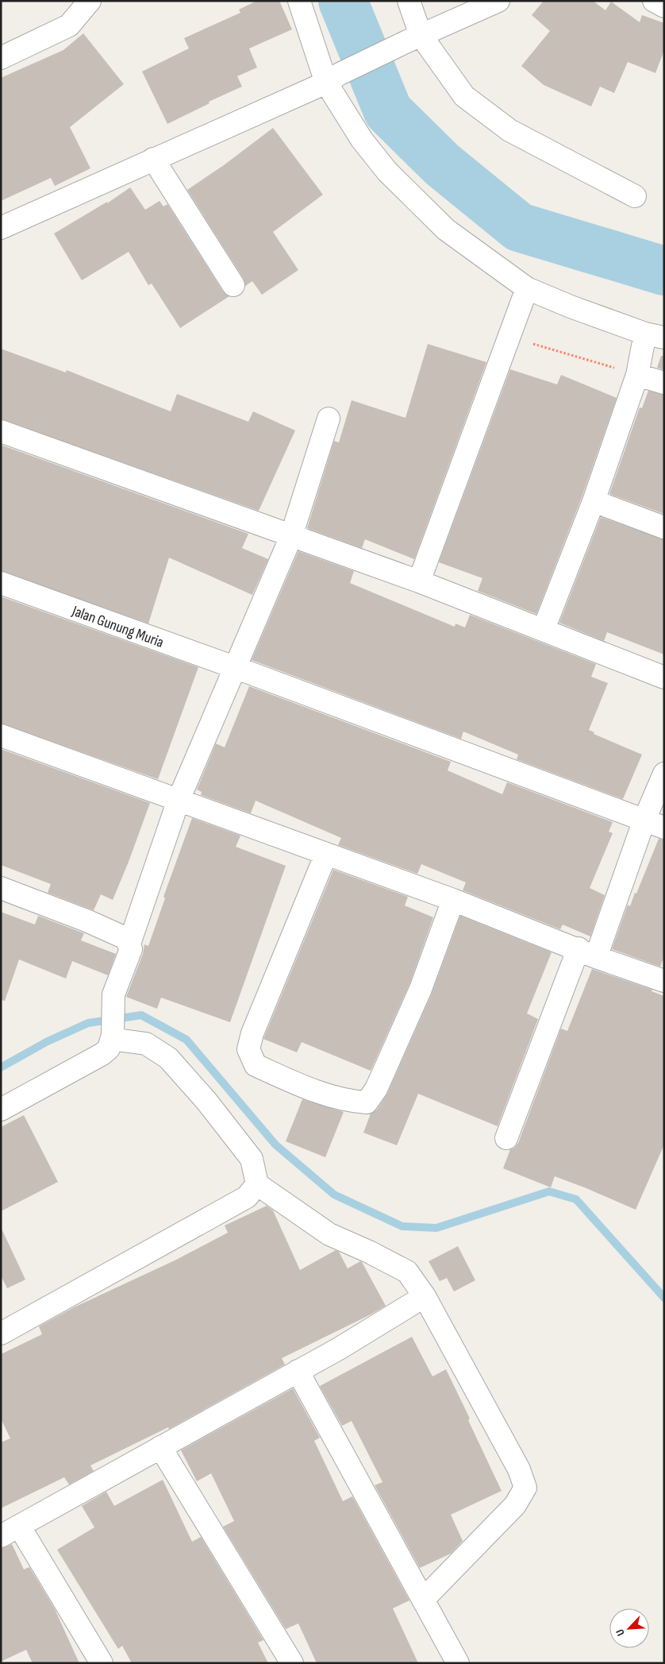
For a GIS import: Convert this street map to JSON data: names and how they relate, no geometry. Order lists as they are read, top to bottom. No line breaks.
{"streets":{"street":["Jalan Gunung Muria"]},"north":"bottom left"}
